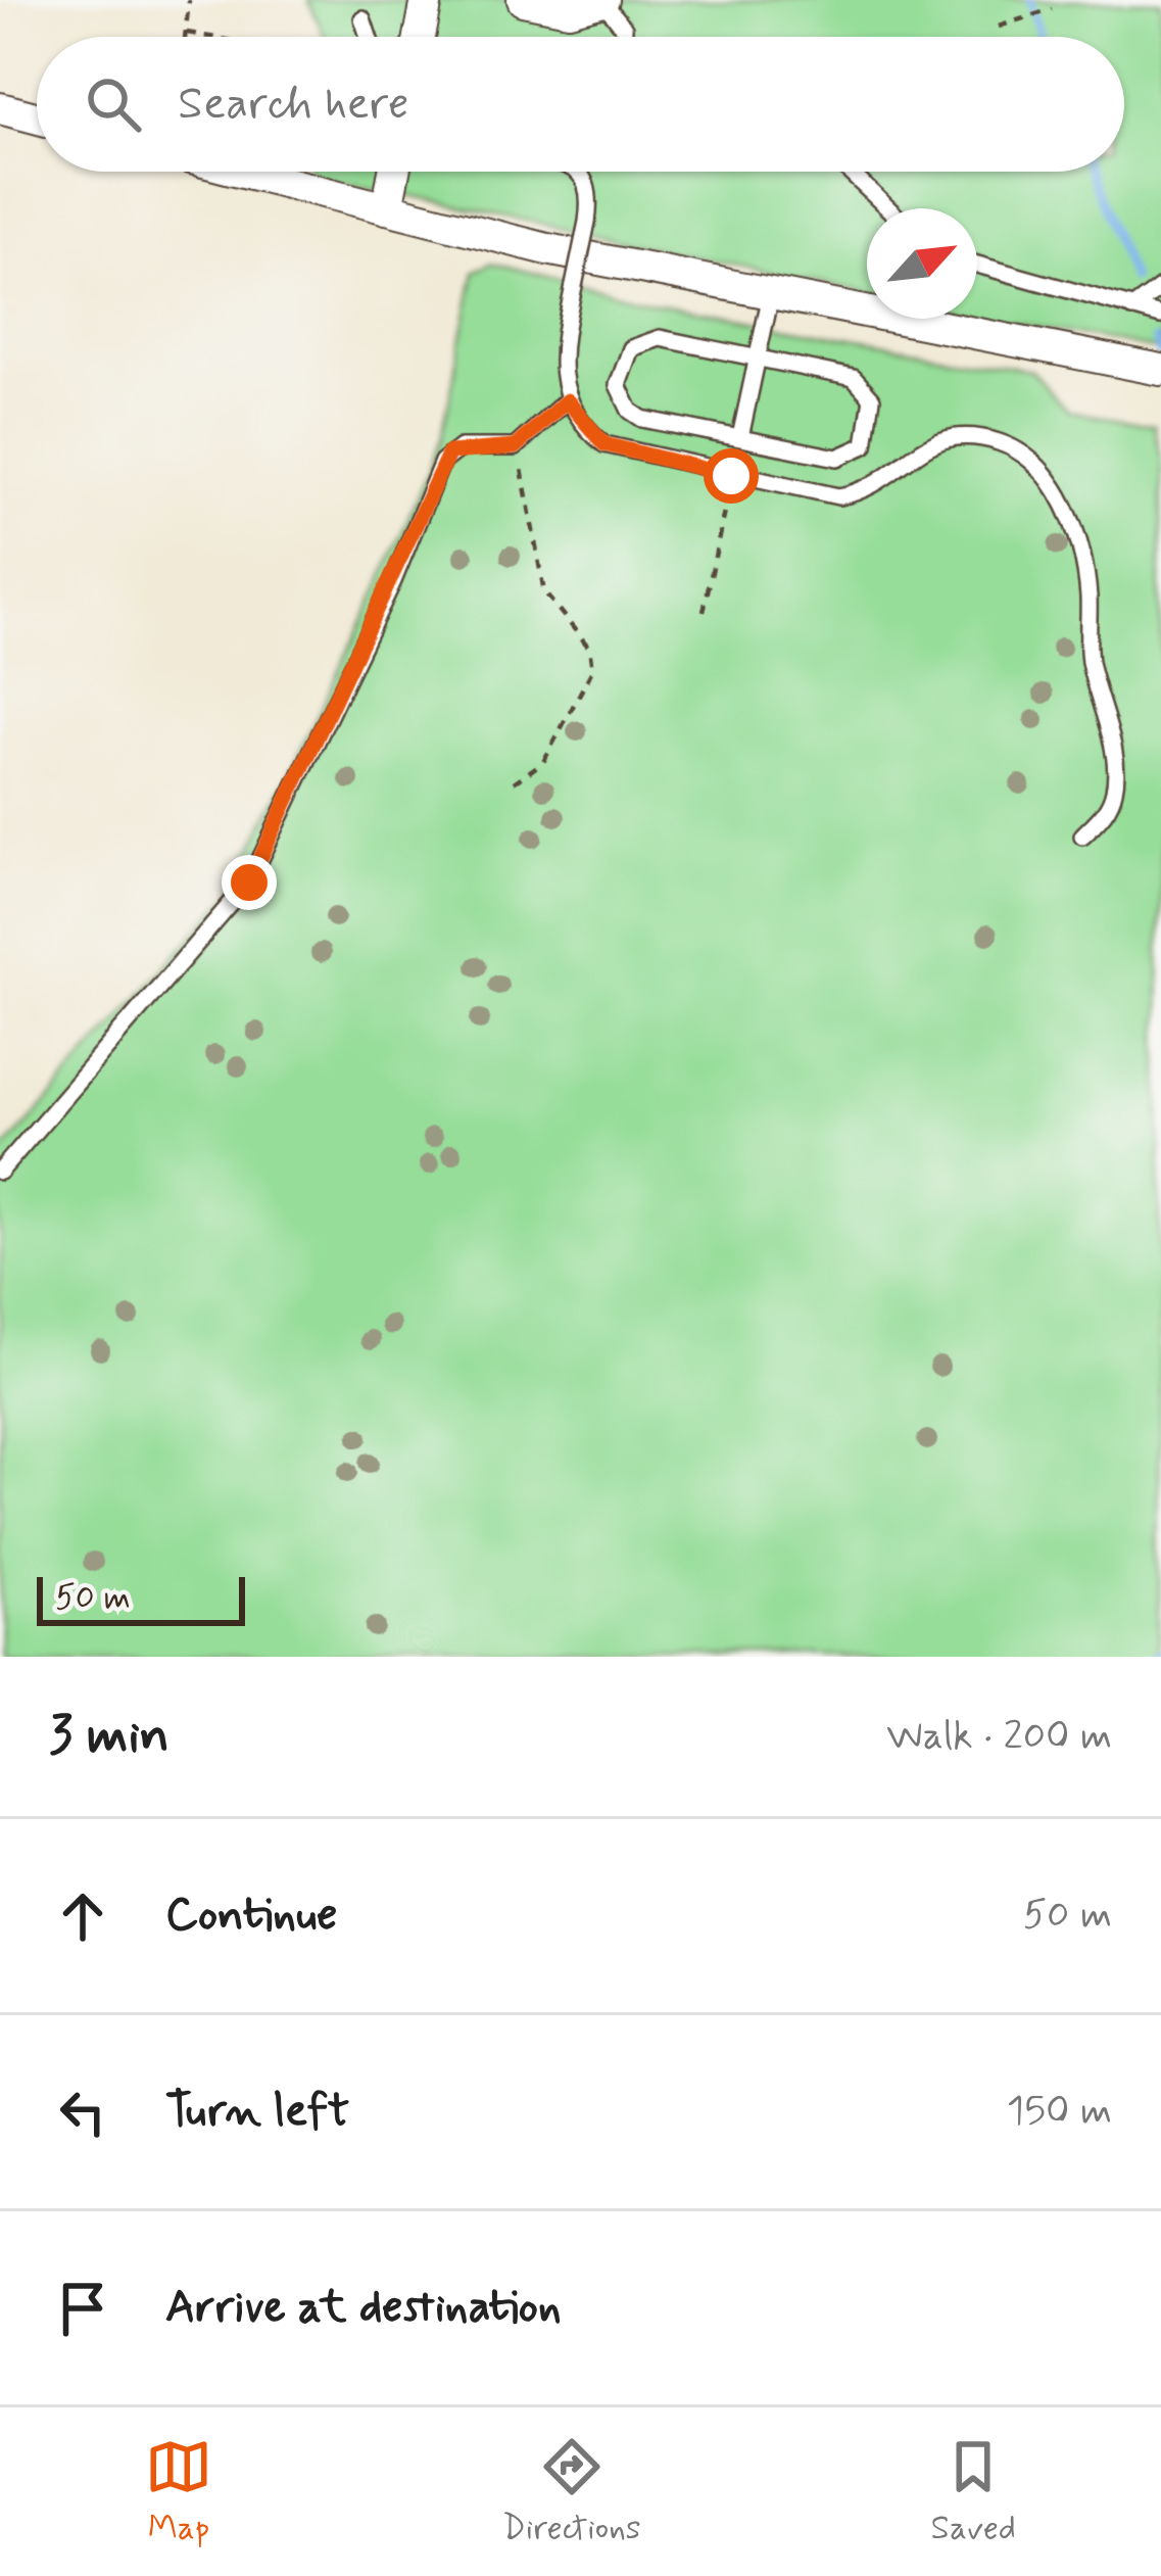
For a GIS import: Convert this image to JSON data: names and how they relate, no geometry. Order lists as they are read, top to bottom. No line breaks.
{"scale_bar":"50 m","north":"top right","page":{"search":"Search here","scale":"50 m","heading":["3 min","Walk · 200 m"],"list":[["Continue","50 m"],["Turn left","150 m"],"Arrive at destination"],"nav":["Map","Directions","Saved"]}}
